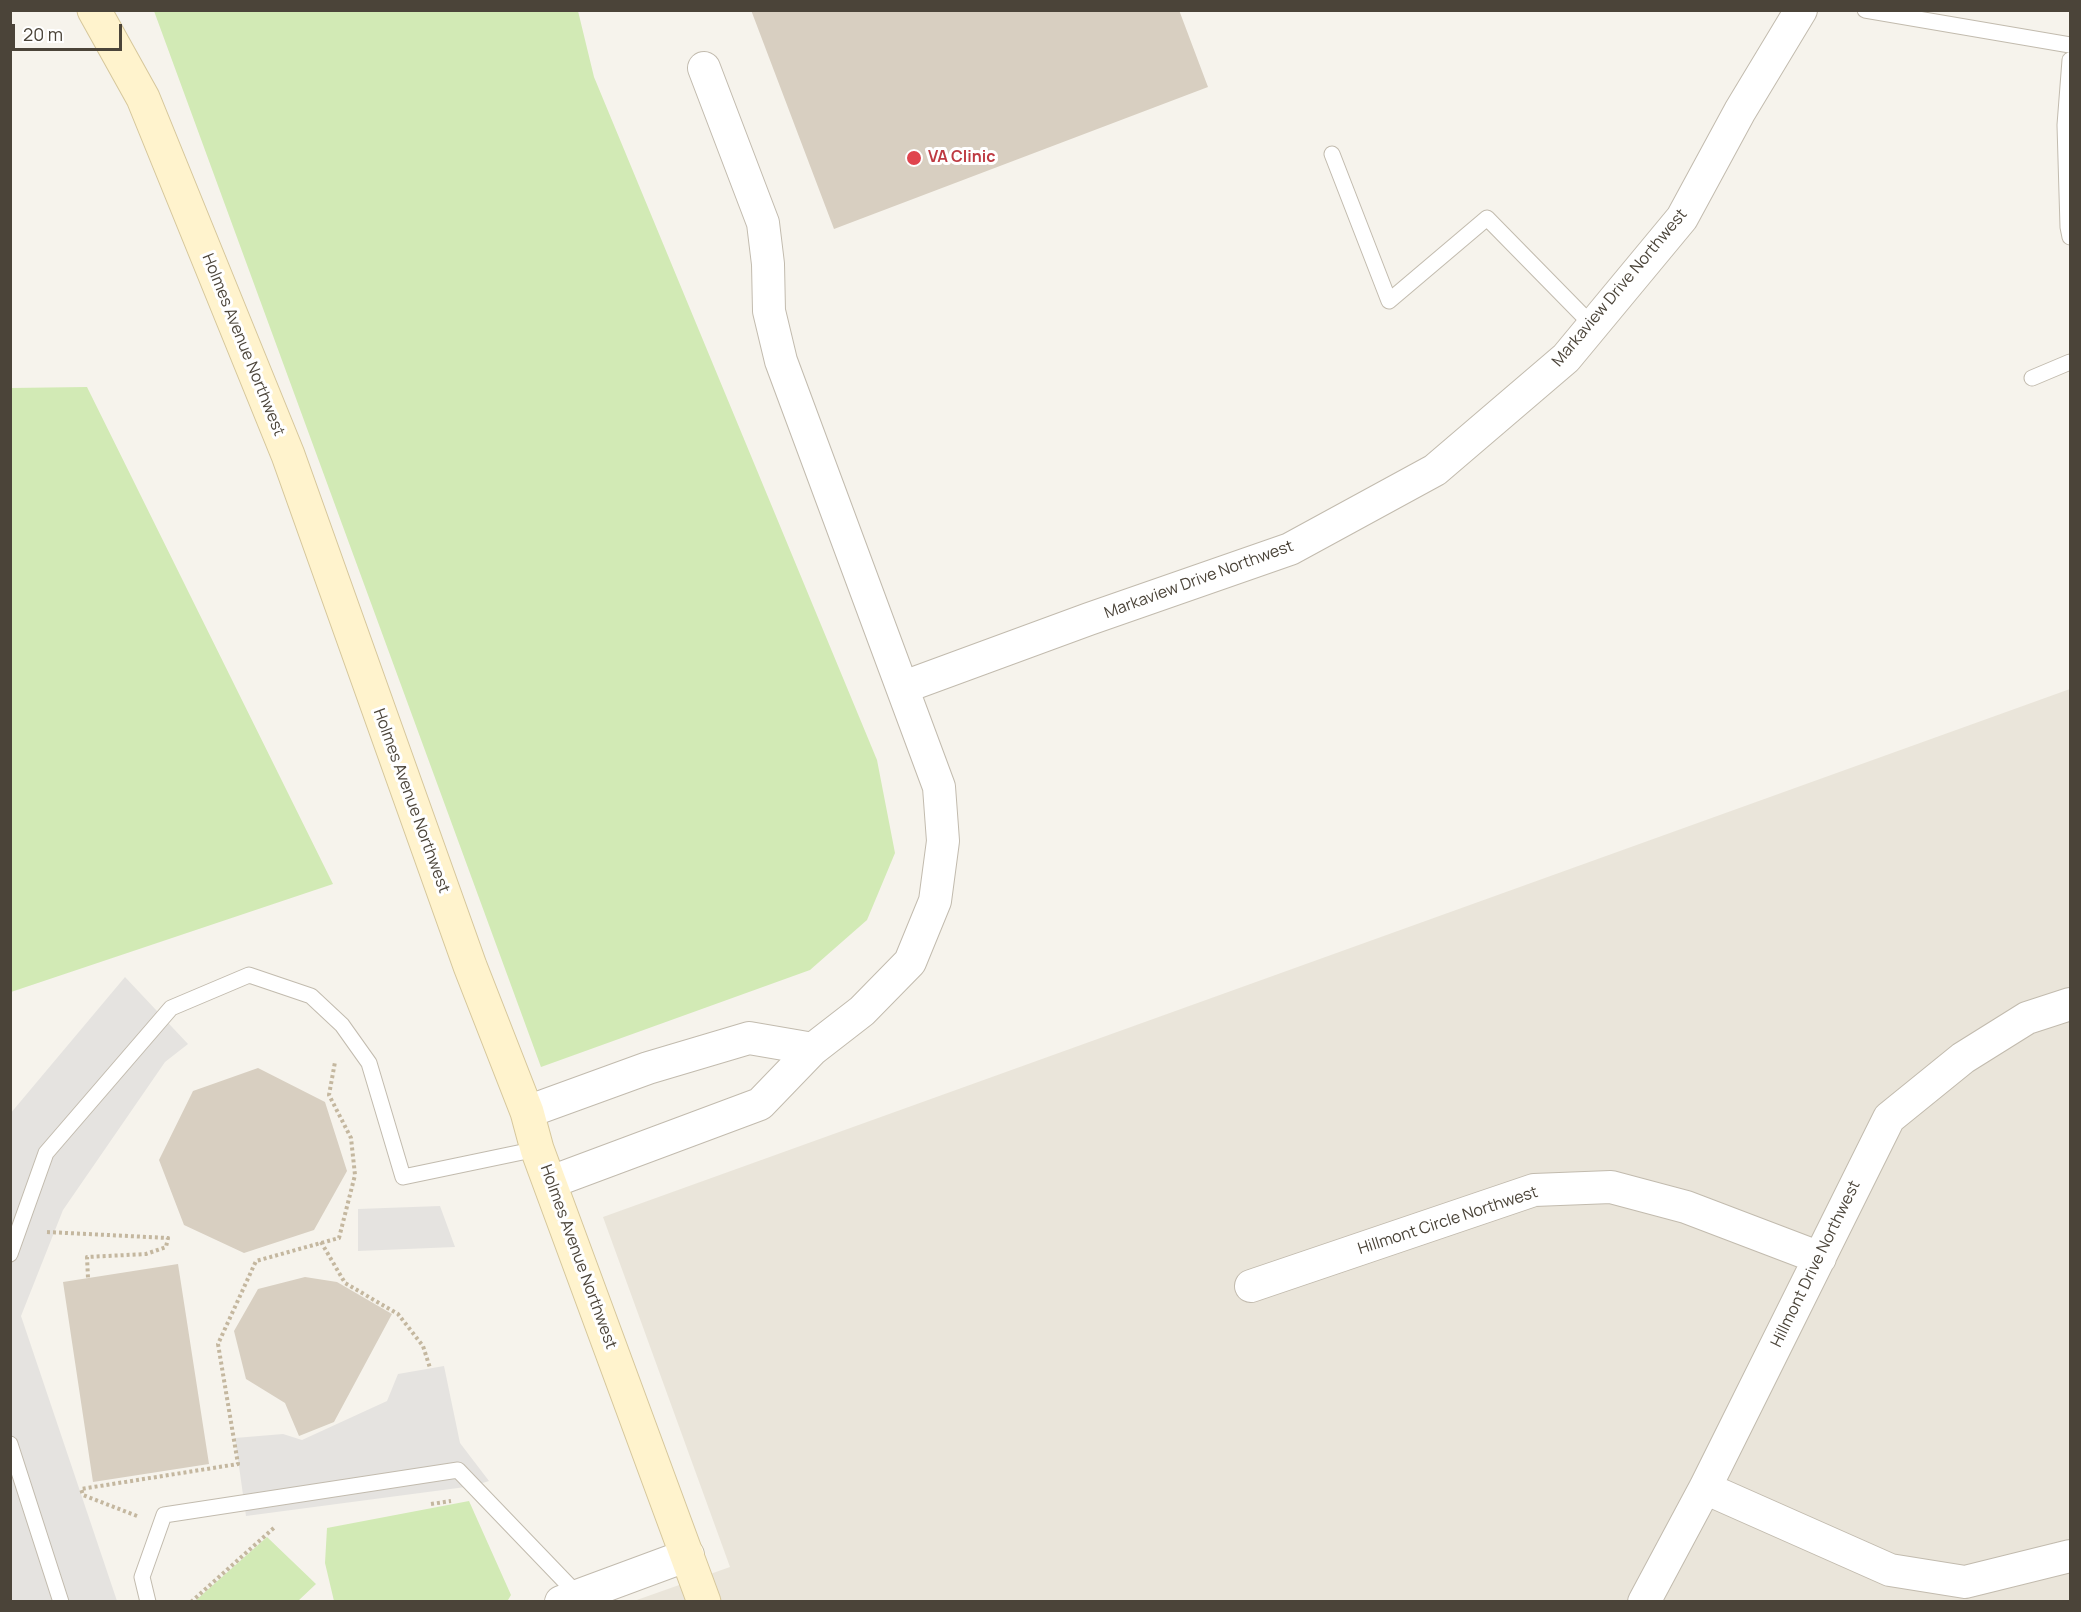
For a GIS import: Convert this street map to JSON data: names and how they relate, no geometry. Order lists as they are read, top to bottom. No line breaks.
{"streets":{"main road":["Holmes Avenue Northwest"],"street":["Markaview Drive Northwest","Hillmont Circle Northwest","Hillmont Drive Northwest"]},"crossings":[["Hillmont Circle Northwest","Hillmont Drive Northwest"]],"places":["VA Clinic"],"scale_bar":"20 m"}
